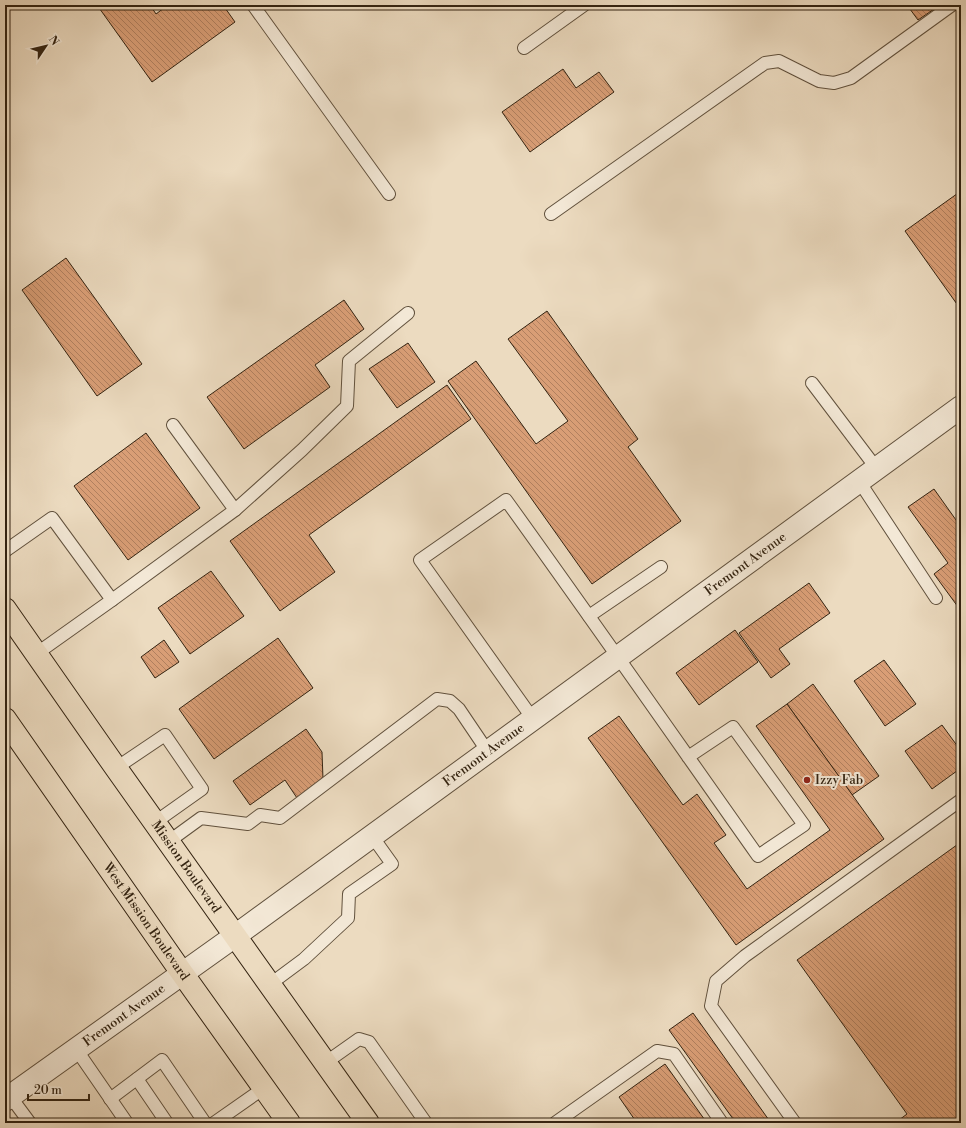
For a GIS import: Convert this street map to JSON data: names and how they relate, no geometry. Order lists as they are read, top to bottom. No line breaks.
{"streets":{"main road":["Mission Boulevard","West Mission Boulevard"],"street":["Fremont Avenue"]},"crossings":[["Fremont Avenue","Mission Boulevard"],["Fremont Avenue","West Mission Boulevard"]],"places":["Izzy Fab"],"scale_bar":"20 m","north":"top right"}
